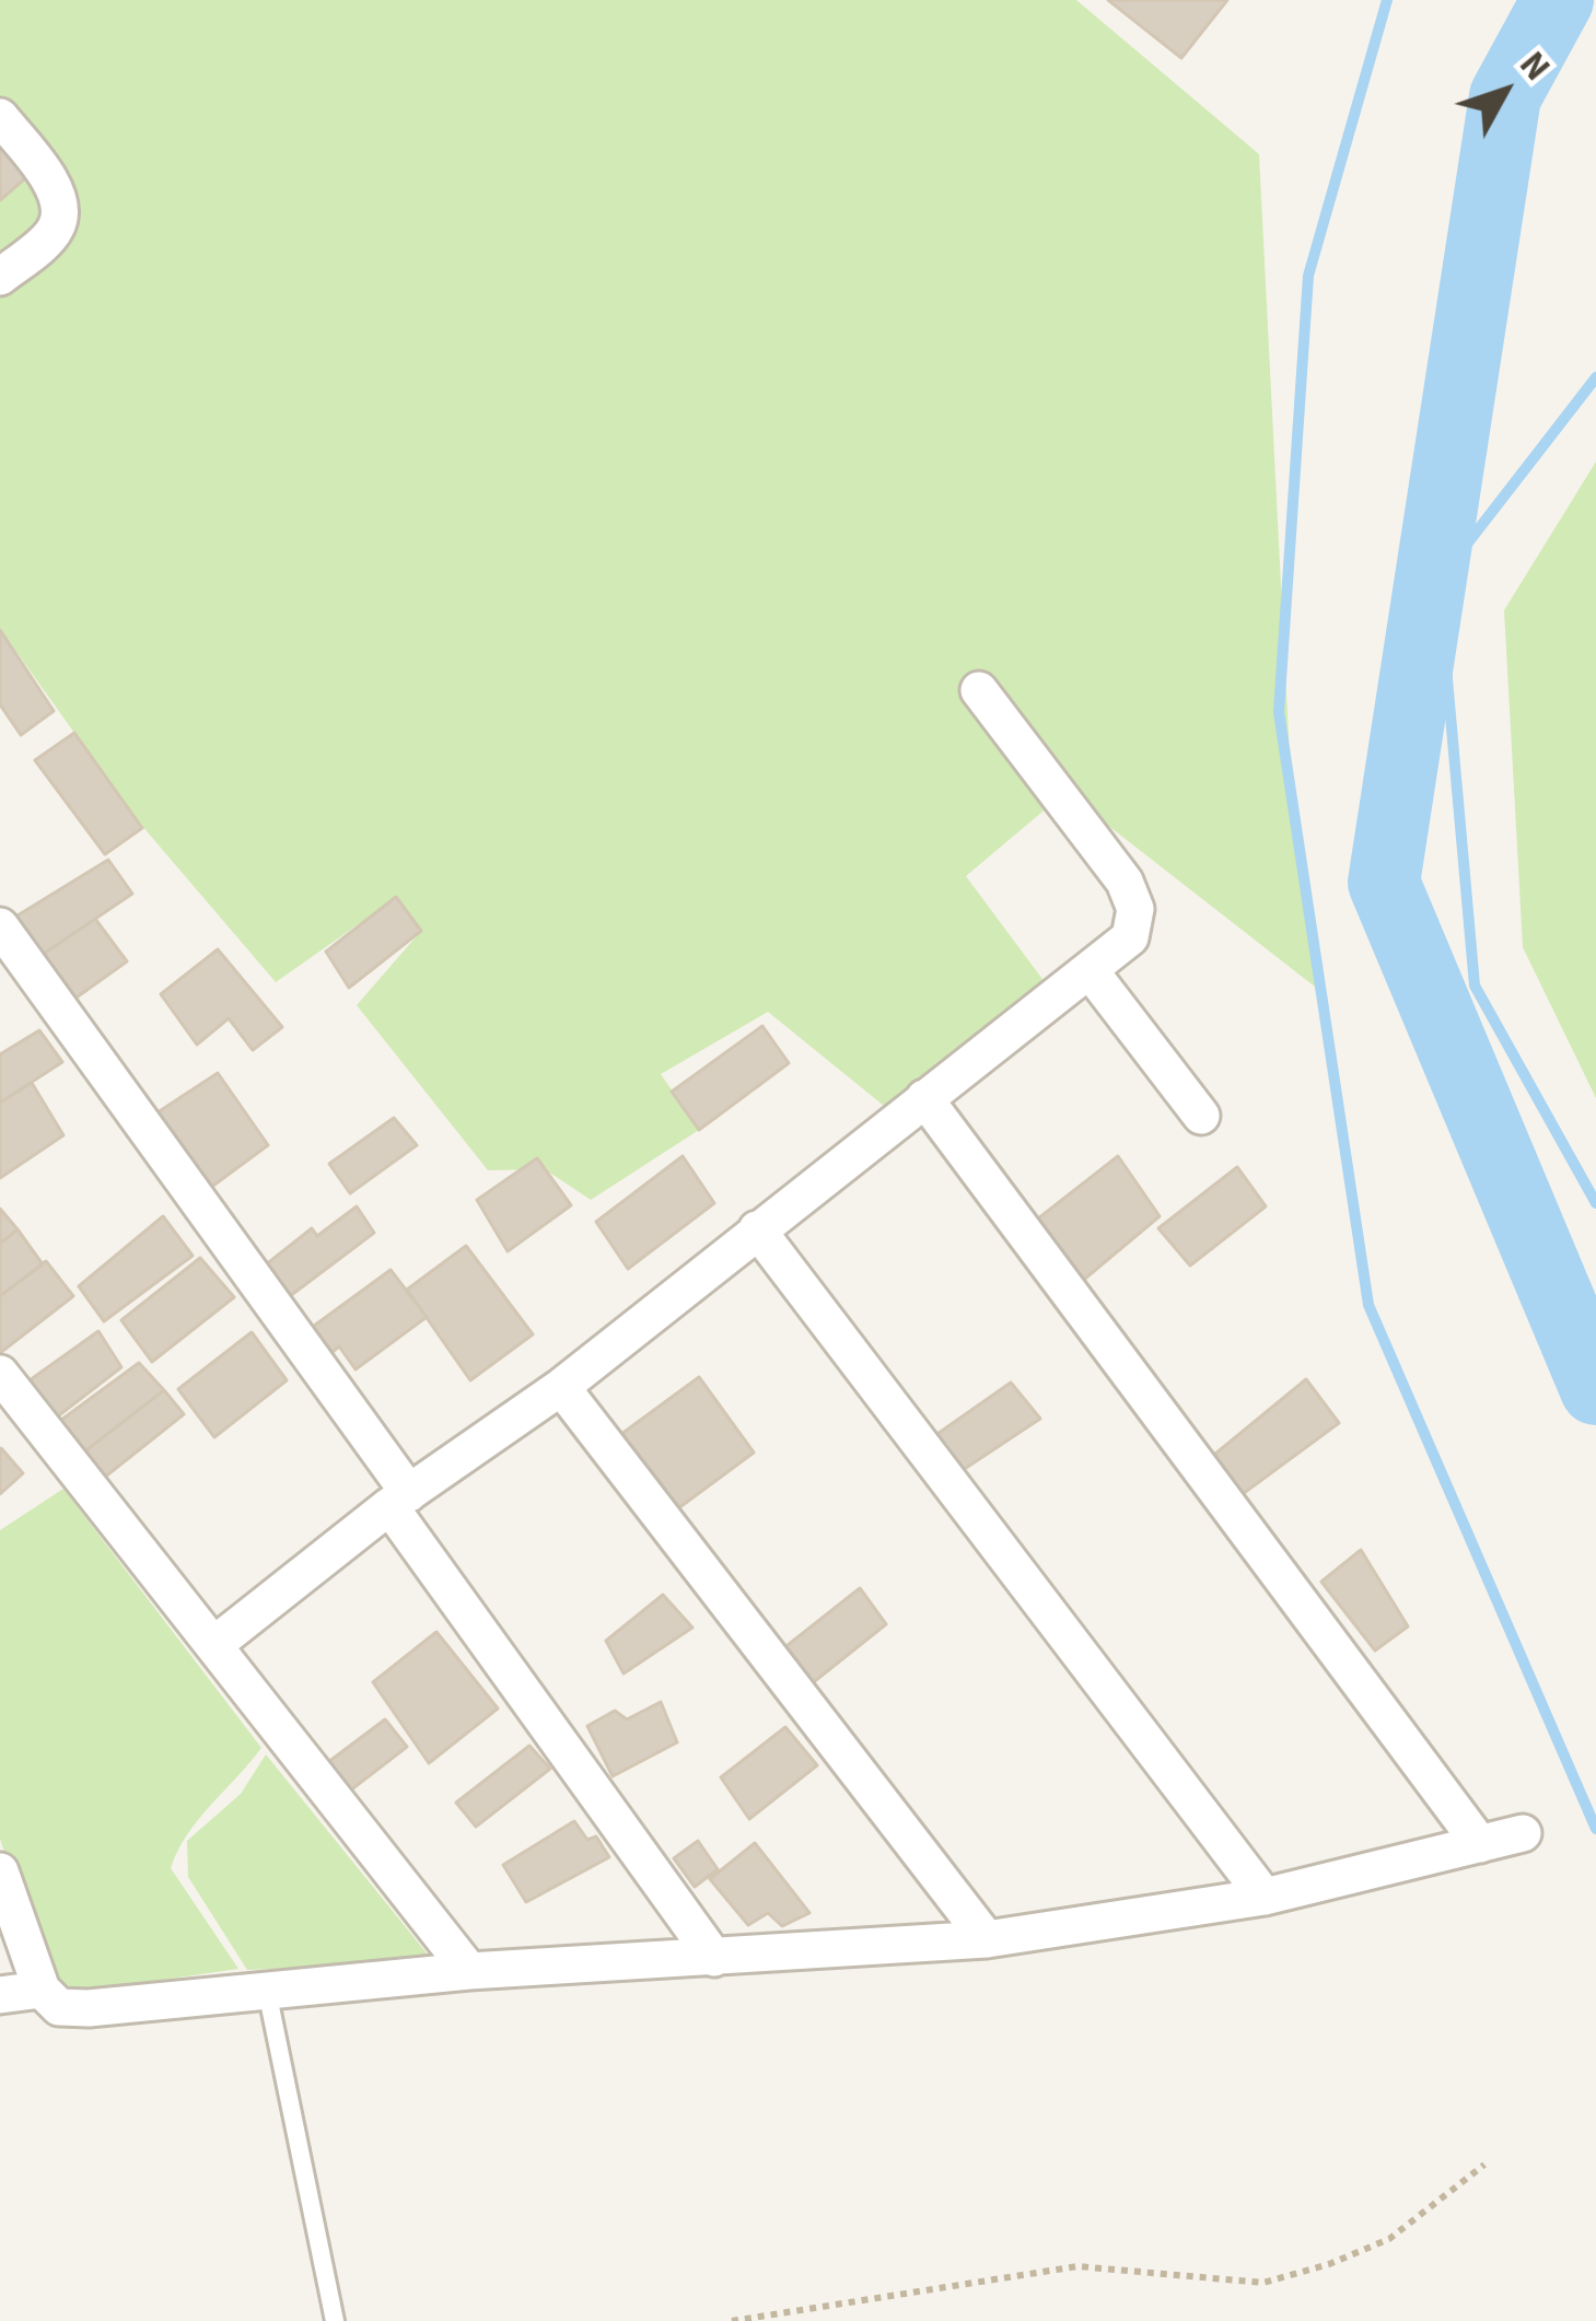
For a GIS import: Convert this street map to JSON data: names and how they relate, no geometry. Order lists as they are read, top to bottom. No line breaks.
{"north":"top right"}
